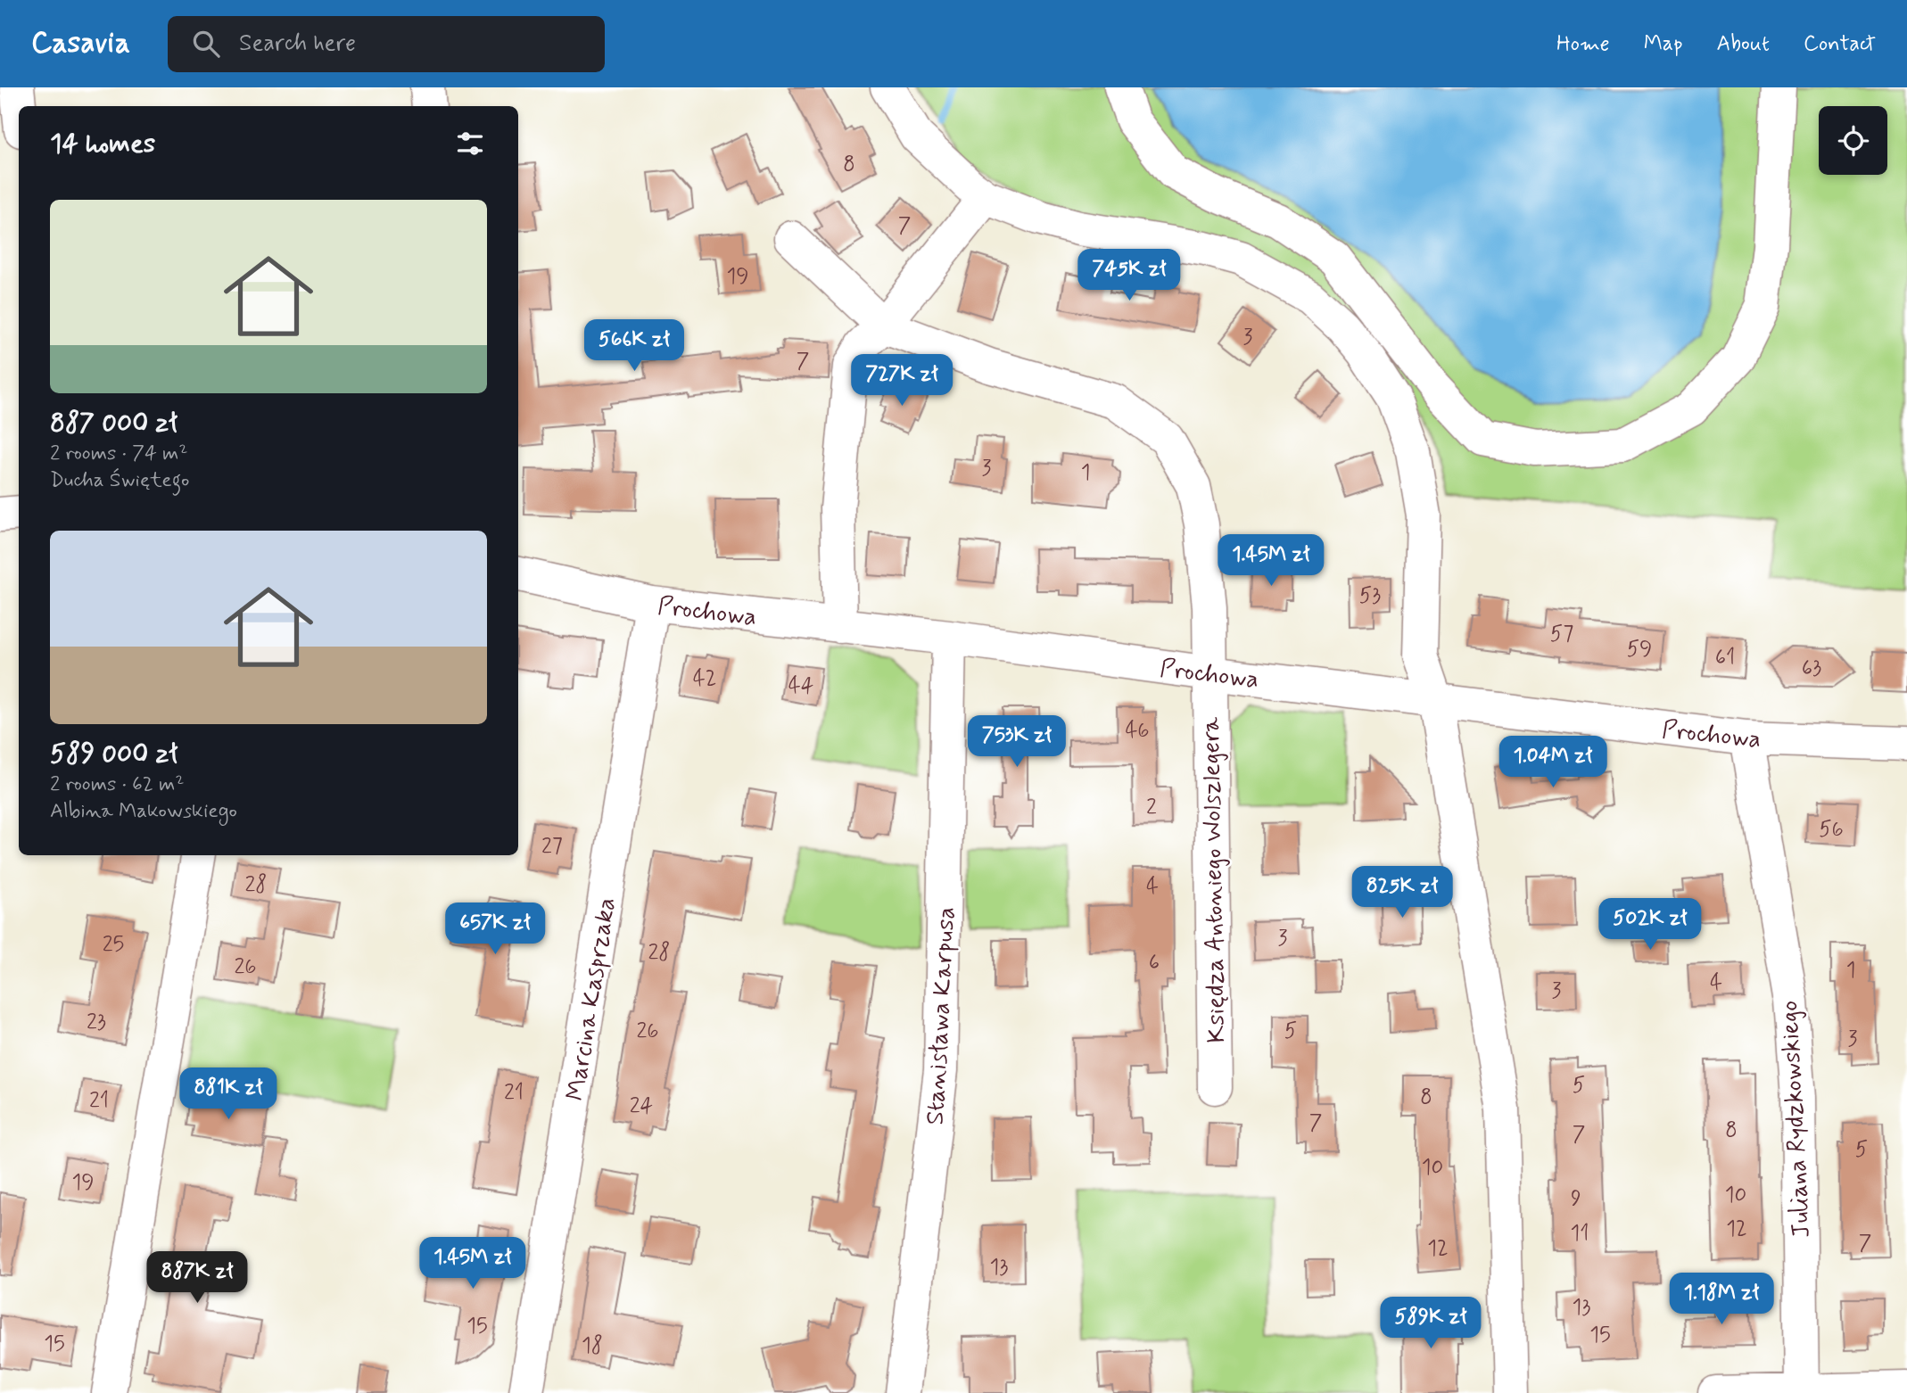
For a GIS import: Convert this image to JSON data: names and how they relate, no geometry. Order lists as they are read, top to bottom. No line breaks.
{"streets":{"street":["Prochowa","Księdza Antoniego Wolszlegera","Marcina Kasprzaka","Stanisława Karpusa","Juliana Rydzkowskiego"]},"crossings":[["Prochowa","Księdza Antoniego Wolszlegera"],["Prochowa","Marcina Kasprzaka"],["Prochowa","Stanisława Karpusa"],["Prochowa","Juliana Rydzkowskiego"]],"house_numbers":["8","7","19","3","7","3","1","53","57","59","61","63","42","44","46","2","56","27","28","4","3","25","28","6","26","1","4","3","23","26","5","3","5","21","8","21","24","7","8","7","5","10","19","10","9","12","11","7","12","13","13","15","15","15","18"],"page":{"header":"Casavia","search":"Search here","nav":["Home","Map","About","Contact"],"heading":"14 homes","list":[{"name":"887 000 zł","note":"2 rooms · 74 m² · Ducha Świętego"},{"name":"589 000 zł","note":"2 rooms · 62 m² · Albina Makowskiego"}],"price":["745K zł","566K zł","727K zł","1.45M zł","753K zł","1.04M zł","825K zł","502K zł","657K zł","881K zł","1.45M zł","887K zł","1.18M zł","589K zł"]}}
